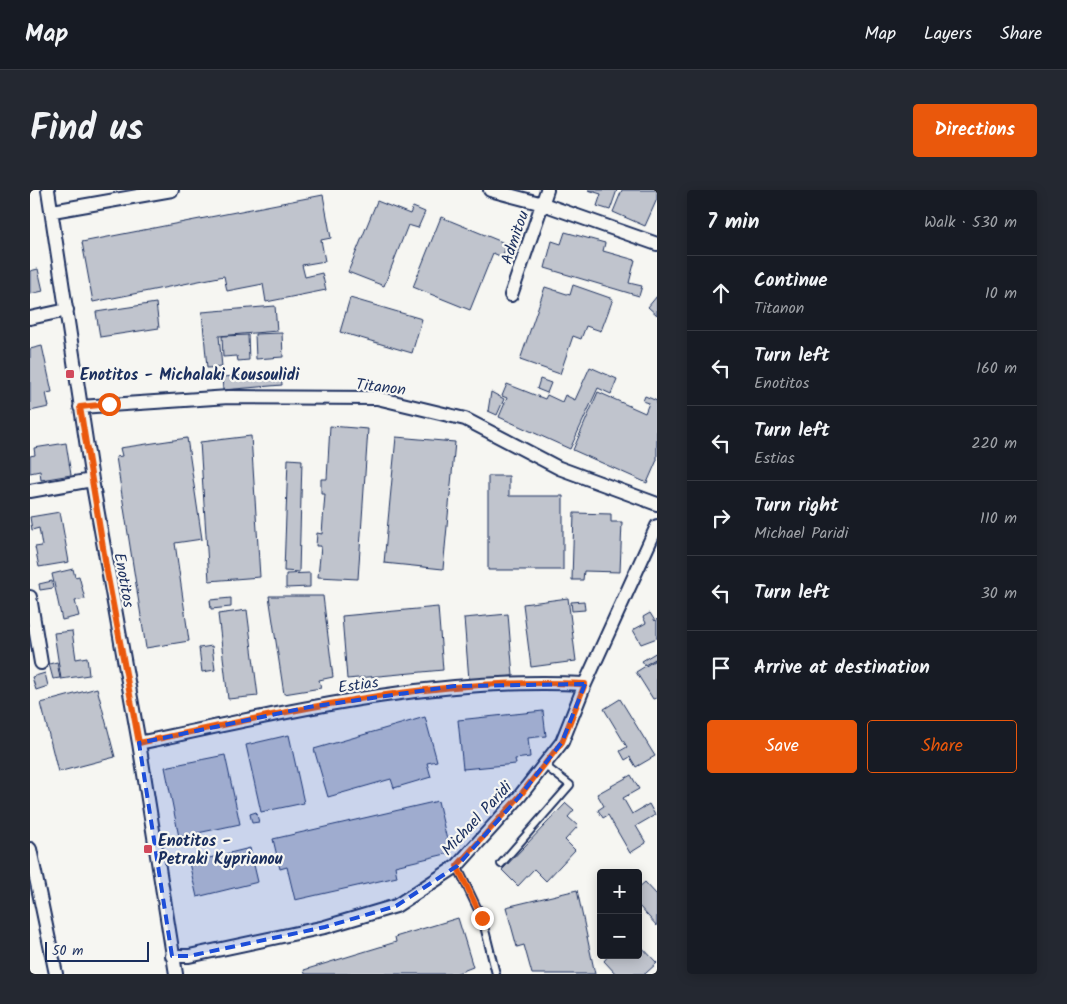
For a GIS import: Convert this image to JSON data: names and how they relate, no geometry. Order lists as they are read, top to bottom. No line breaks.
{"streets":{"street":["Admitou","Titanon","Enotitos","Estias","Michael Paridi"]},"crossings":[["Titanon","Enotitos"],["Enotitos","Estias"],["Enotitos","Michael Paridi"],["Estias","Michael Paridi"]],"places":{"transit":["Enotitos - Michalaki Kousoulidi","Enotitos - Petraki Kyprianou"]},"scale_bar":"50 m","page":{"header":"Map","nav":["Map","Layers","Share"],"title":"Find us","buttons":["Directions",["Save","Share"]],"heading":["7 min","Walk · 530 m"],"list":[["Continue","Titanon","10 m"],["Turn left","Enotitos","160 m"],["Turn left","Estias","220 m"],["Turn right","Michael Paridi","110 m"],["Turn left","30 m"],"Arrive at destination"],"map_buttons":["+","−"],"scale":"50 m"}}
